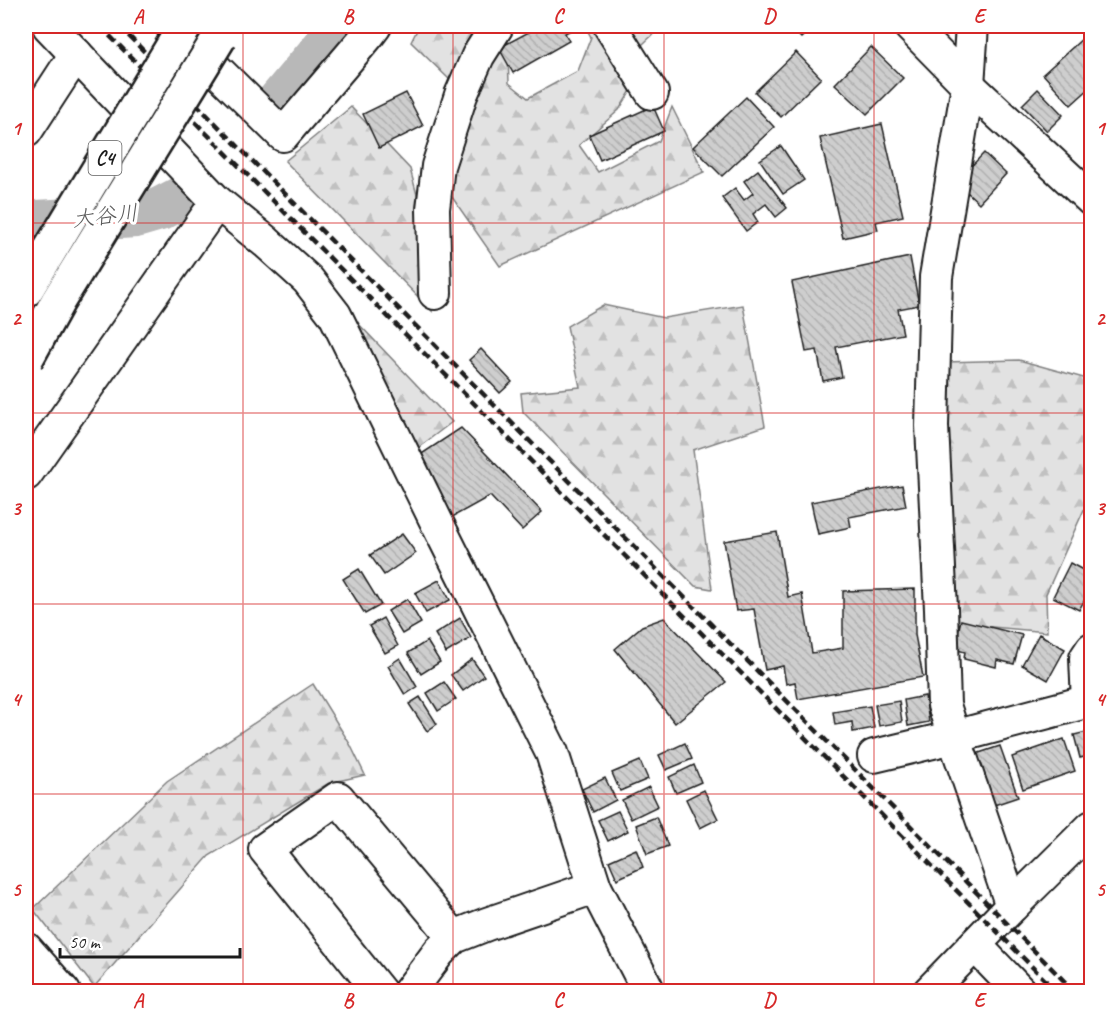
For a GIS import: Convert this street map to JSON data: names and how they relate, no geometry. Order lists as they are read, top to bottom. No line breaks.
{"streets":{"highway":["C4"]},"water":["大谷川"],"scale_bar":"50 m","grid":{"columns":["A","B","C","D","E"],"rows":["1","2","3","4","5"]}}
